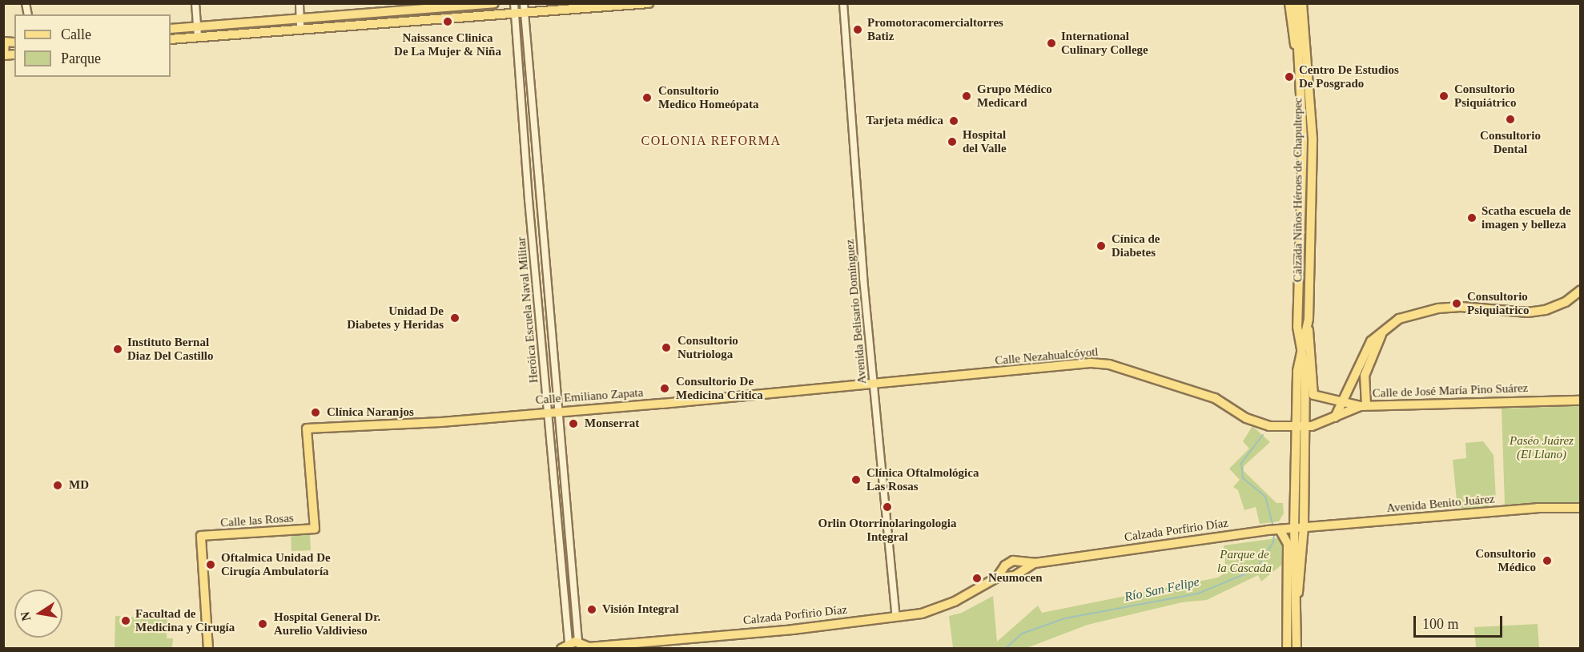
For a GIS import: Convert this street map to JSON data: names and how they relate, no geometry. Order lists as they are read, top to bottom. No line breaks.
{"streets":{"main road":["Calzada Niños Héroes de Chapultepec","Calle Nezahualcóyotl","Calle de José María Pino Suárez","Calle Emiliano Zapata","Avenida Benito Juárez","Calle las Rosas","Calzada Porfirio Díaz"],"street":["Heróica Escuela Naval Militar","Avenida Belisario Domínguez"]},"crossings":[["Calzada Niños Héroes de Chapultepec","Calle Nezahualcóyotl"],["Calzada Niños Héroes de Chapultepec","Calle de José María Pino Suárez"],["Calzada Niños Héroes de Chapultepec","Avenida Benito Juárez"],["Calzada Niños Héroes de Chapultepec","Calzada Porfirio Díaz"],["Heróica Escuela Naval Militar","Calle Emiliano Zapata"],["Avenida Belisario Domínguez","Calle Nezahualcóyotl"],["Avenida Belisario Domínguez","Calle Emiliano Zapata"],["Avenida Belisario Domínguez","Calzada Porfirio Díaz"],["Calle Nezahualcóyotl","Calle de José María Pino Suárez"],["Calle Nezahualcóyotl","Calle Emiliano Zapata"],["Calle Emiliano Zapata","Calle las Rosas"],["Avenida Benito Juárez","Calzada Porfirio Díaz"]],"districts":["COLONIA REFORMA"],"water":["Río San Felipe"],"parks":["Paséo Juárez (El Llano)","Parque de la Cascada"],"places":["Naissance Clinica De La Mujer & Niña","Promotoracomercialtorres Batiz","International Culinary College","Centro De Estudios De Posgrado","Grupo Médico Medicard","Consultorio Psiquiátrico","Consultorio Medico Homeópata","Consultorio Dental","Tarjeta médica","Hospital del Valle","Scatha escuela de imagen y belleza","Cínica de Diabetes","Consultorio Psiquiatrico","Unidad De Diabetes y Heridas","Consultorio Nutriologa","Instituto Bernal Diaz Del Castillo","Consultorio De Medicina Critica","Clínica Naranjos","Monserrat","Clínica Oftalmológica Las Rosas","MD","Orlin Otorrinolaringologia Integral","Consultorio Médico","Oftalmica Unidad De Cirugía Ambulatoría","Neumocen","Visión Integral","Facultad de Medicina y Cirugía","Hospital General Dr. Aurelio Valdivieso"],"legend":["Calle","Parque"],"scale_bar":"100 m","north":"left"}
